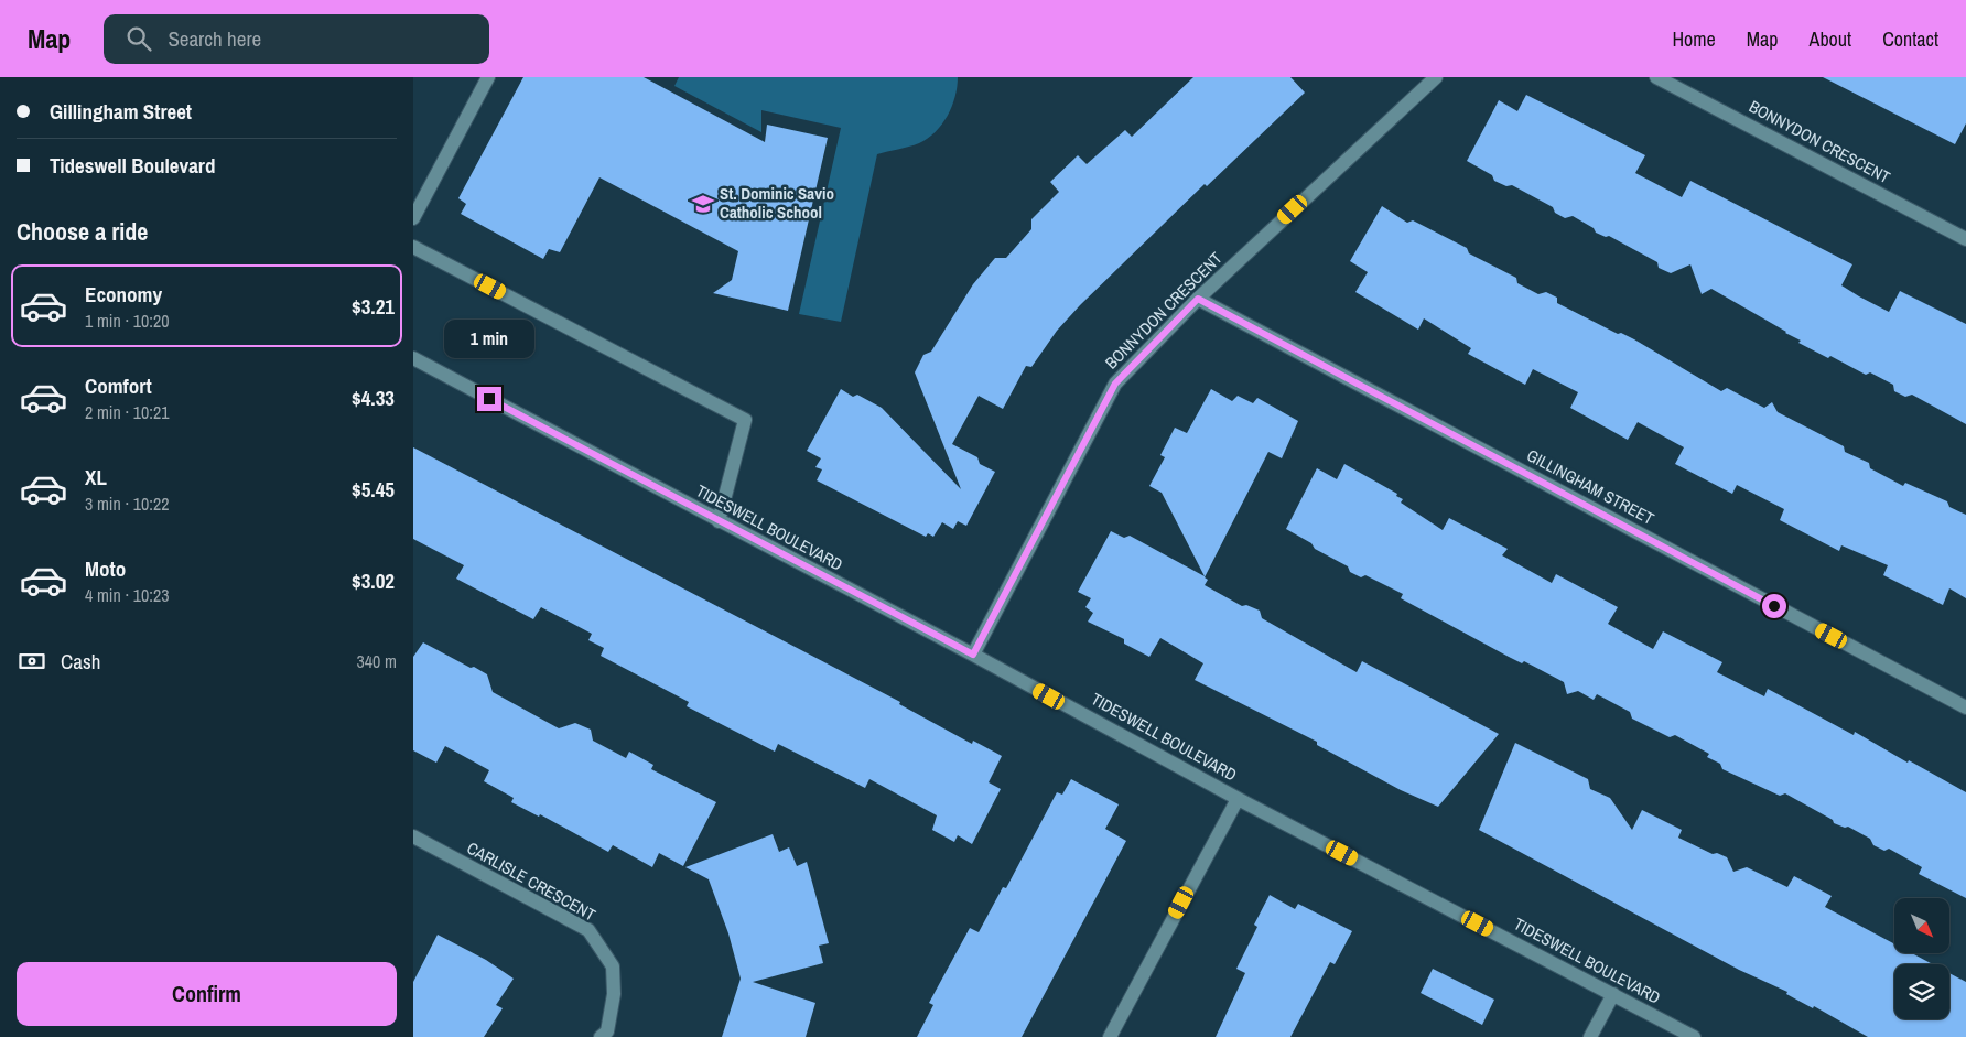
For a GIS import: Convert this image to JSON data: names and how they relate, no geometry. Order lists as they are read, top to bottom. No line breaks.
{"streets":{"street":["BONNYDON CRESCENT","GILLINGHAM STREET","TIDESWELL BOULEVARD","CARLISLE CRESCENT"]},"crossings":[["BONNYDON CRESCENT","GILLINGHAM STREET"],["BONNYDON CRESCENT","TIDESWELL BOULEVARD"]],"places":{"school or university":["St. Dominic Savio Catholic School"]},"north":"bottom right","page":{"header":"Map","search":"Search here","nav":["Home","Map","About","Contact"],"banner":["Gillingham Street","Tideswell Boulevard"],"heading":"Choose a ride","list":[{"name":"Economy","note":"1 min · 10:20","value":"$3.21"},{"name":"Comfort","note":"2 min · 10:21","value":"$4.33"},{"name":"XL","note":"3 min · 10:22","value":"$5.45"},{"name":"Moto","note":"4 min · 10:23","value":"$3.02"}],"bubble":"1 min","pay":["Cash","340 m"],"buttons":"Confirm"}}
